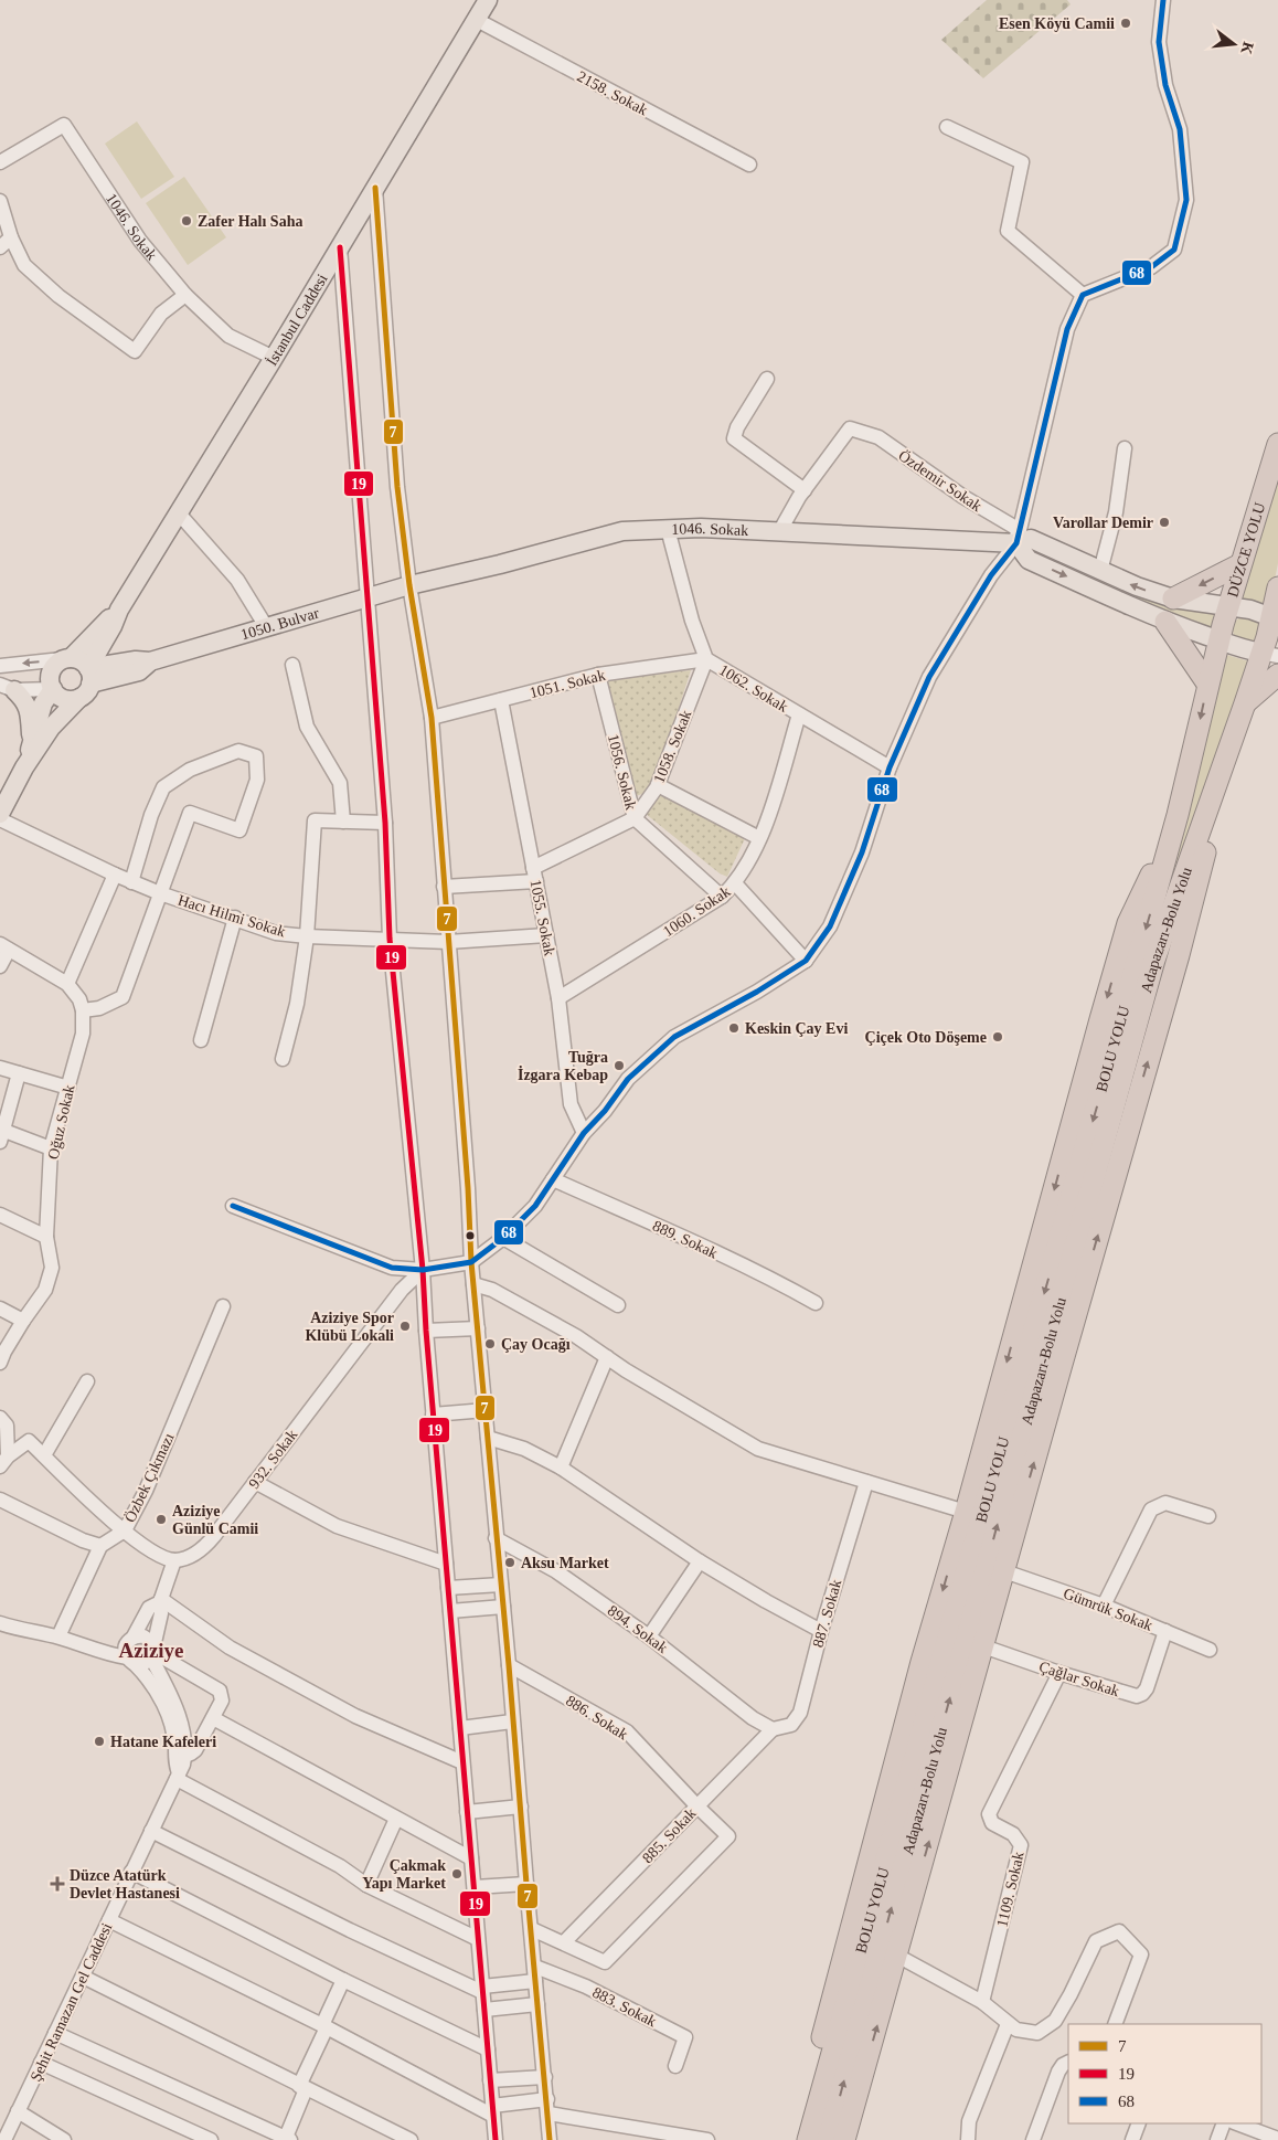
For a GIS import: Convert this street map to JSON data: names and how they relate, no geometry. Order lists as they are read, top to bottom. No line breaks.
{"streets":{"highway":["DÜZCE YOLU","Adapazarı-Bolu Yolu","BOLU YOLU"],"main road":["1046. Sokak","İstanbul Caddesi","1050. Bulvar"],"street":["2158. Sokak","Özdemir Sokak","1051. Sokak","1062. Sokak","1058. Sokak","1056. Sokak","1060. Sokak","Hacı Hilmi Sokak","1055. Sokak","Oğuz Sokak","889. Sokak","932. Sokak","Özbek Çıkmazı","Gümrük Sokak","887. Sokak","894. Sokak","Çağlar Sokak","886. Sokak","885. Sokak","1109. Sokak","Şehit Ramazan Gel Caddesi","883. Sokak"]},"crossings":[["2158. Sokak","İstanbul Caddesi"],["1046. Sokak","İstanbul Caddesi"],["1046. Sokak","Özdemir Sokak"],["1046. Sokak","DÜZCE YOLU"],["1046. Sokak","1050. Bulvar"],["1046. Sokak","1062. Sokak"],["1046. Sokak","BOLU YOLU"],["İstanbul Caddesi","1050. Bulvar"],["DÜZCE YOLU","BOLU YOLU"],["1051. Sokak","1062. Sokak"],["1051. Sokak","1058. Sokak"],["1051. Sokak","1056. Sokak"],["1051. Sokak","1055. Sokak"],["1062. Sokak","1058. Sokak"],["1062. Sokak","1060. Sokak"],["1058. Sokak","1056. Sokak"],["1058. Sokak","1055. Sokak"],["1056. Sokak","1060. Sokak"],["1060. Sokak","1055. Sokak"],["Hacı Hilmi Sokak","1055. Sokak"],["Gümrük Sokak","Çağlar Sokak"],["887. Sokak","894. Sokak"],["887. Sokak","885. Sokak"],["894. Sokak","885. Sokak"],["Çağlar Sokak","1109. Sokak"],["886. Sokak","885. Sokak"]],"districts":["Aziziye"],"places":{"other":["Esen Köyü Camii","Zafer Halı Saha","Varollar Demir","Keskin Çay Evi","Çiçek Oto Döşeme","Tuğra İzgara Kebap","Aziziye Spor Klübü Lokali","Çay Ocağı","Aziziye Günlü Camii","Aksu Market","Hatane Kafeleri","Çakmak Yapı Market"],"health":["Düzce Atatürk Devlet Hastanesi"]},"lines":["transit line 68","transit line 7","transit line 19"],"legend":["7","19","68"],"north":"right"}
